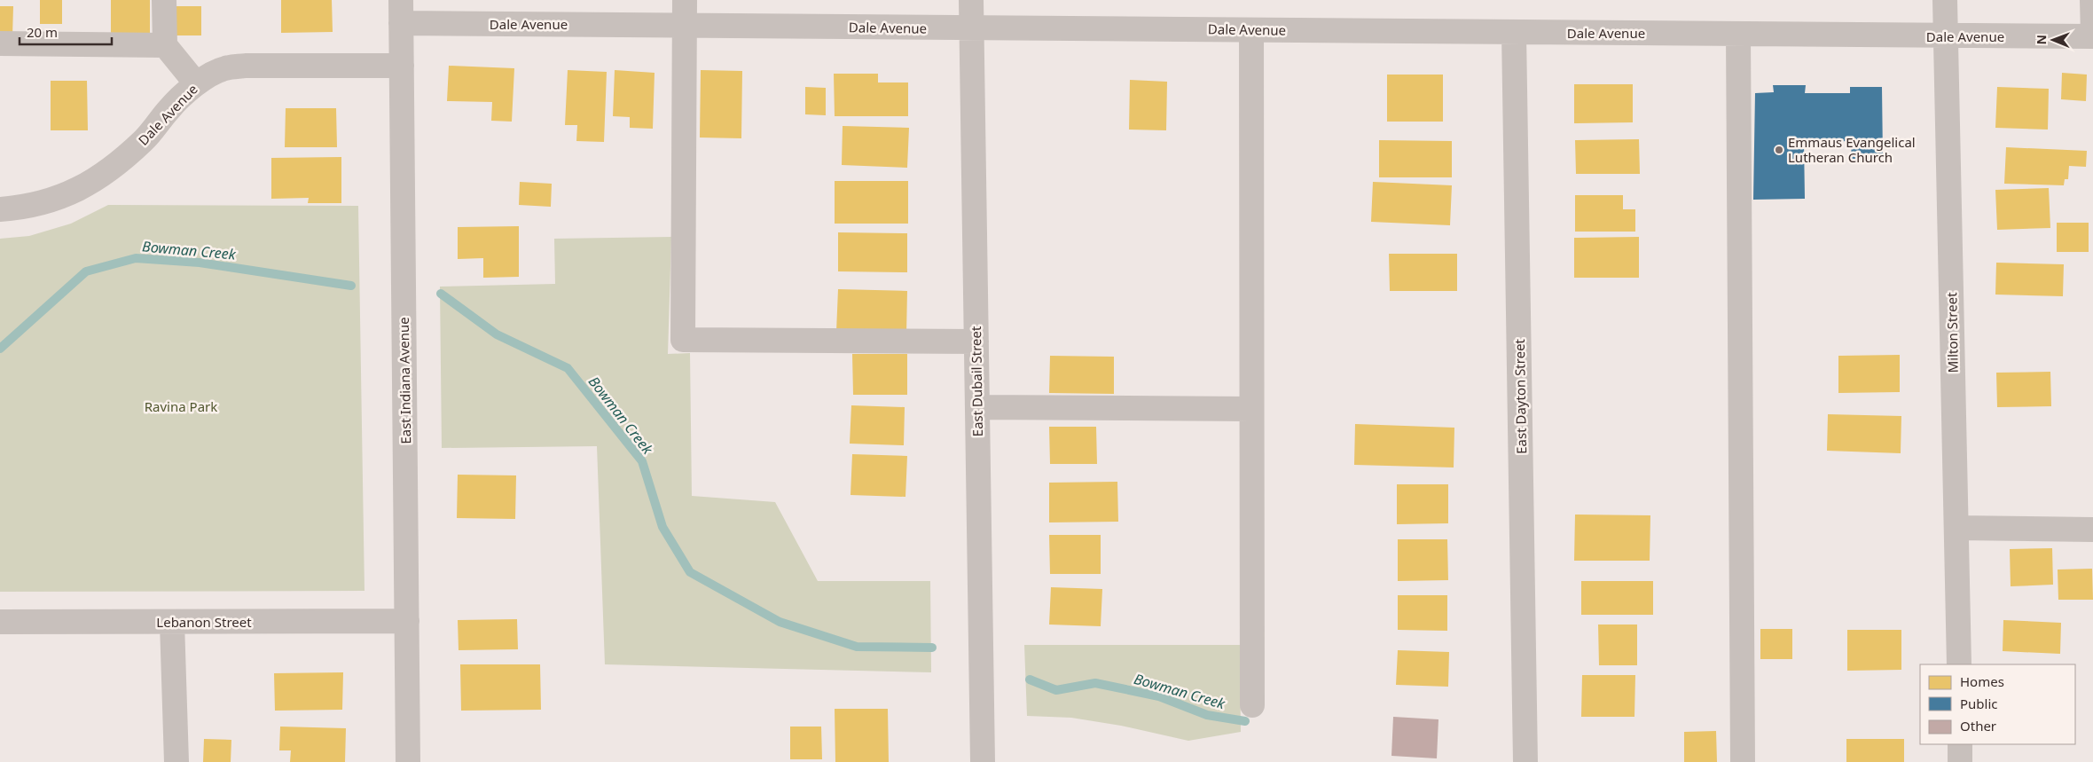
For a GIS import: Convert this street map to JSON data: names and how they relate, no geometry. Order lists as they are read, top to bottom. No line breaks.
{"streets":{"street":["Dale Avenue","Milton Street","East Indiana Avenue","East Dubail Street","East Dayton Street","Lebanon Street"]},"crossings":[["Dale Avenue","Milton Street"],["Dale Avenue","East Indiana Avenue"],["Dale Avenue","East Dubail Street"],["Dale Avenue","East Dayton Street"],["East Indiana Avenue","Lebanon Street"]],"water":["Bowman Creek"],"parks":["Ravina Park"],"places":["Emmaus Evangelical Lutheran Church"],"legend":["Homes","Public","Other"],"scale_bar":"20 m","north":"left"}
